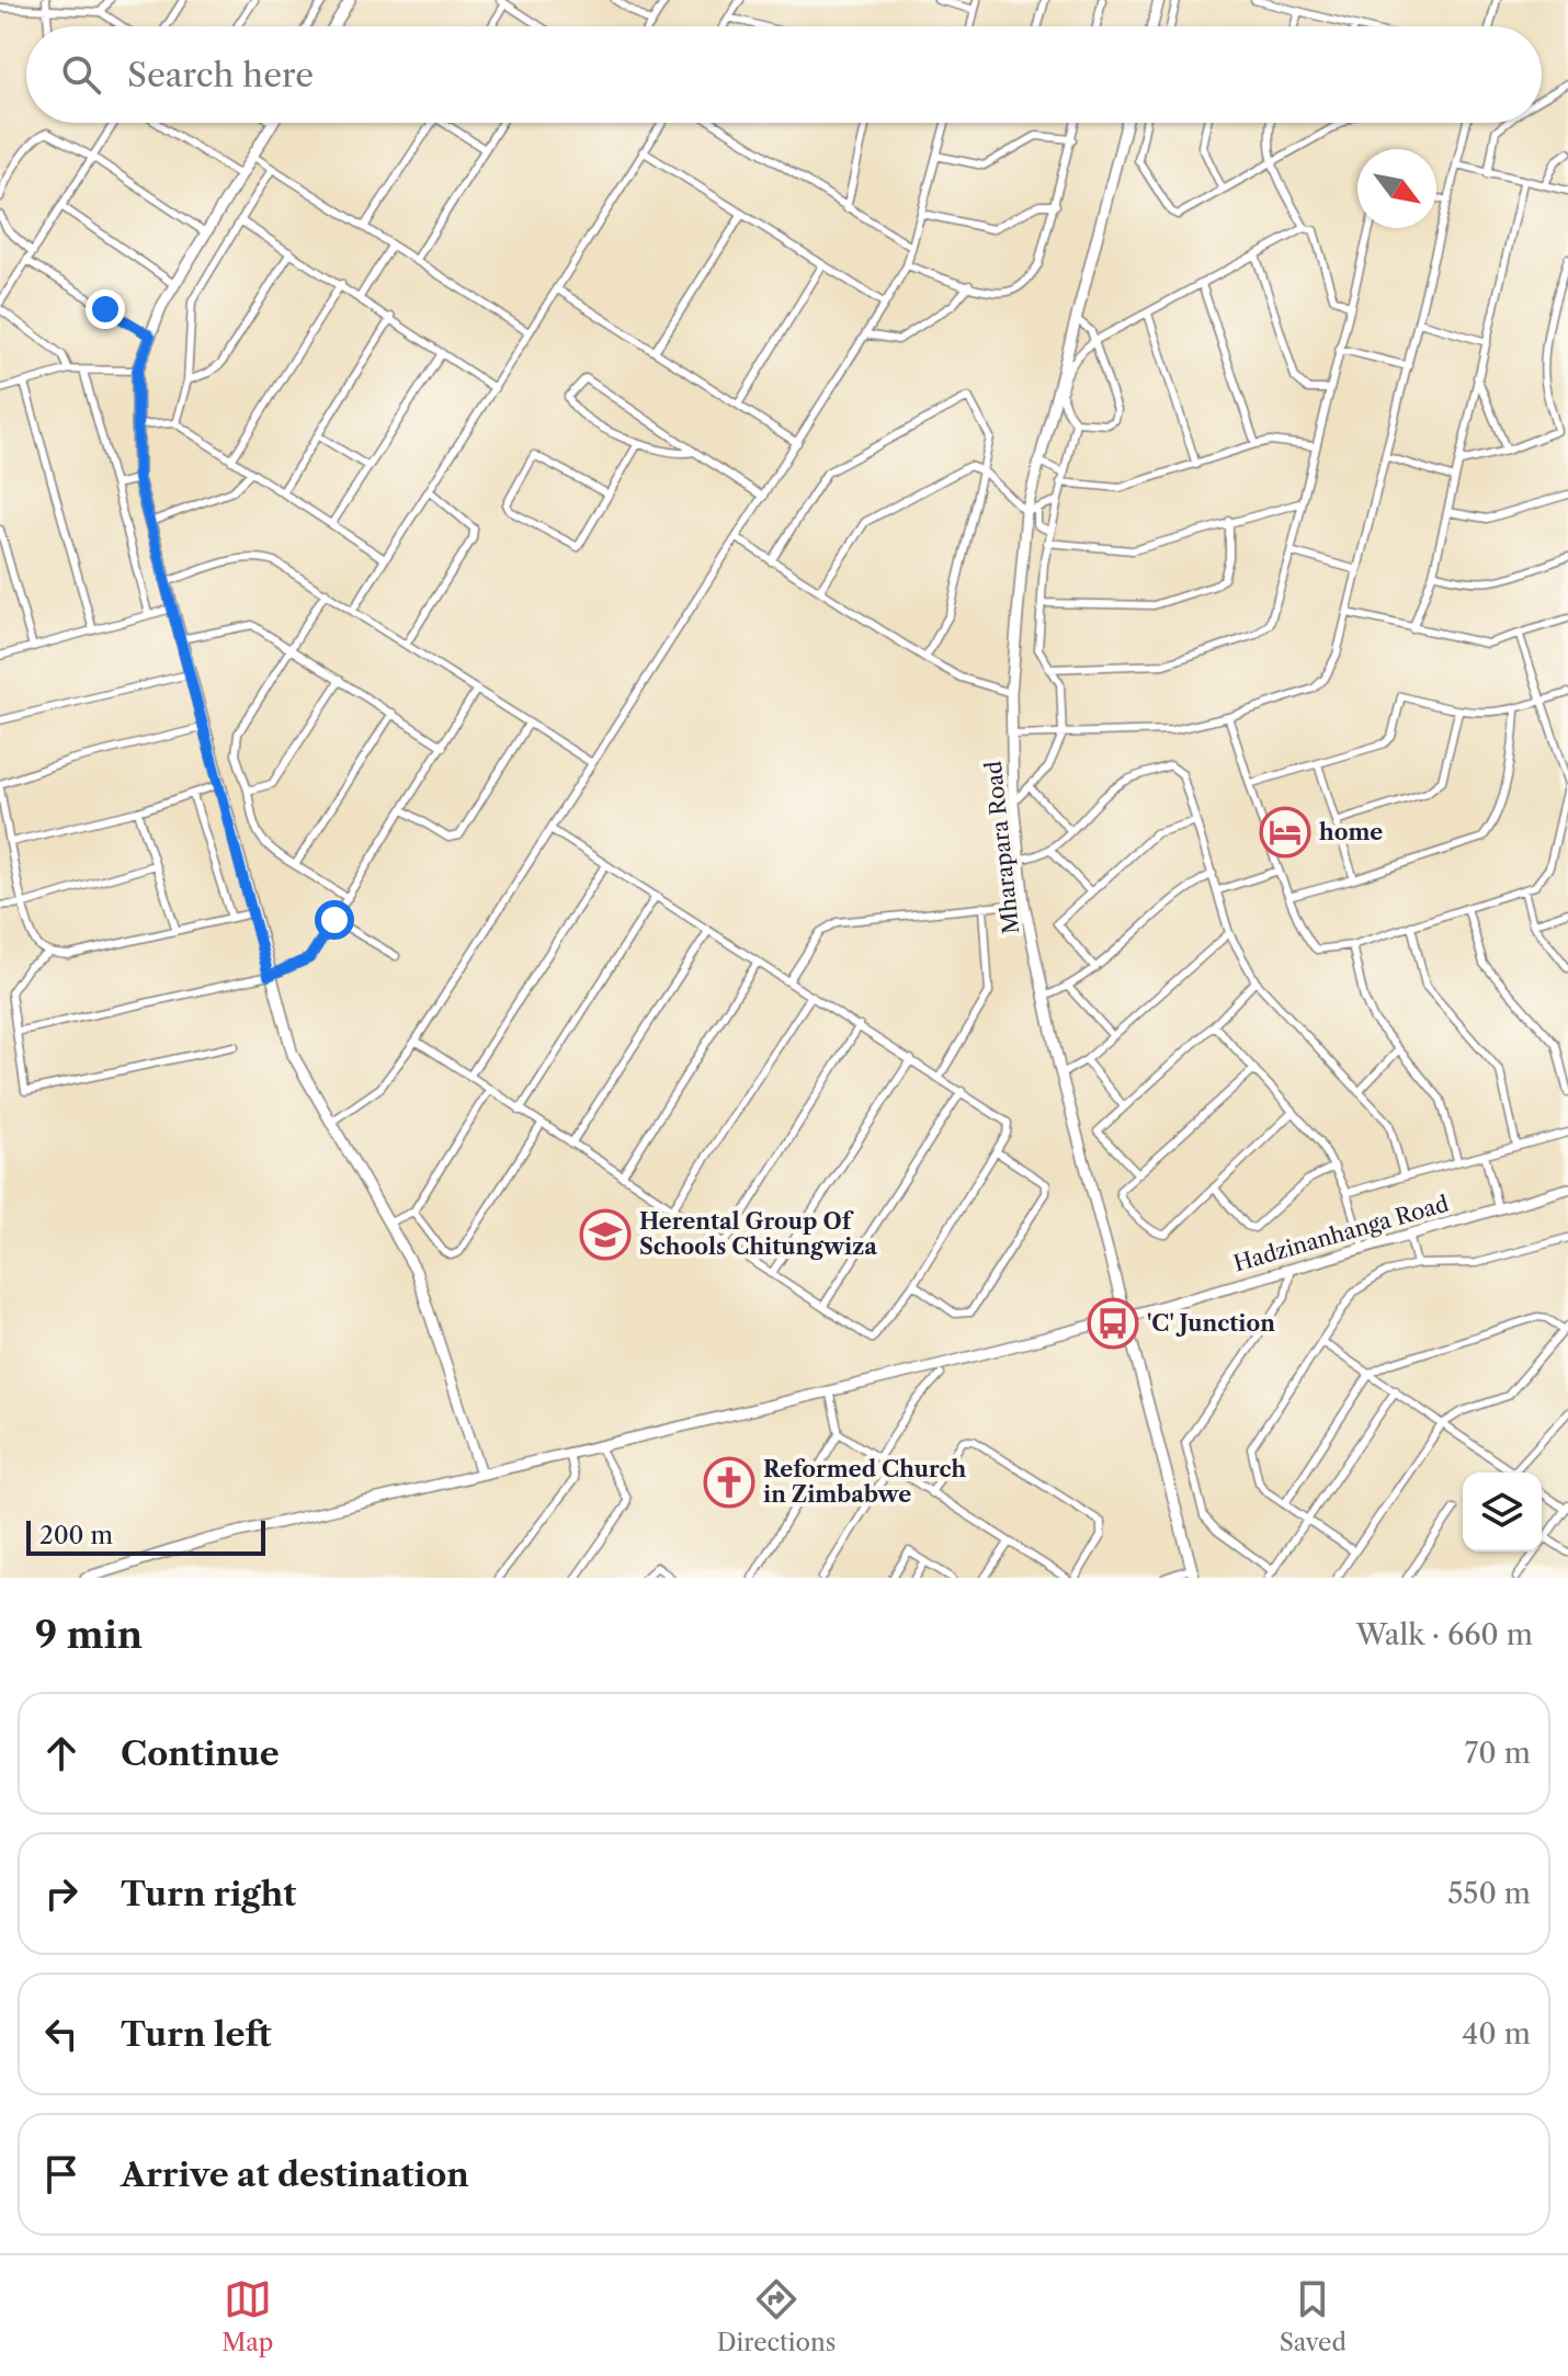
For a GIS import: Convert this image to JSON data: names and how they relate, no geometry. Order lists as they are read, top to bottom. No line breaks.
{"streets":{"street":["Mharapara Road","Hadzinanhanga Road"]},"crossings":[["Mharapara Road","Hadzinanhanga Road"]],"places":{"hotel":["home"],"school or university":["Herental Group Of Schools Chitungwiza"],"bus stop":["'C' Junction"],"church":["Reformed Church in Zimbabwe"]},"scale_bar":"200 m","north":"bottom right","page":{"search":"Search here","scale":"200 m","heading":["9 min","Walk · 660 m"],"list":[["Continue","70 m"],["Turn right","550 m"],["Turn left","40 m"],"Arrive at destination"],"nav":["Map","Directions","Saved"]}}
